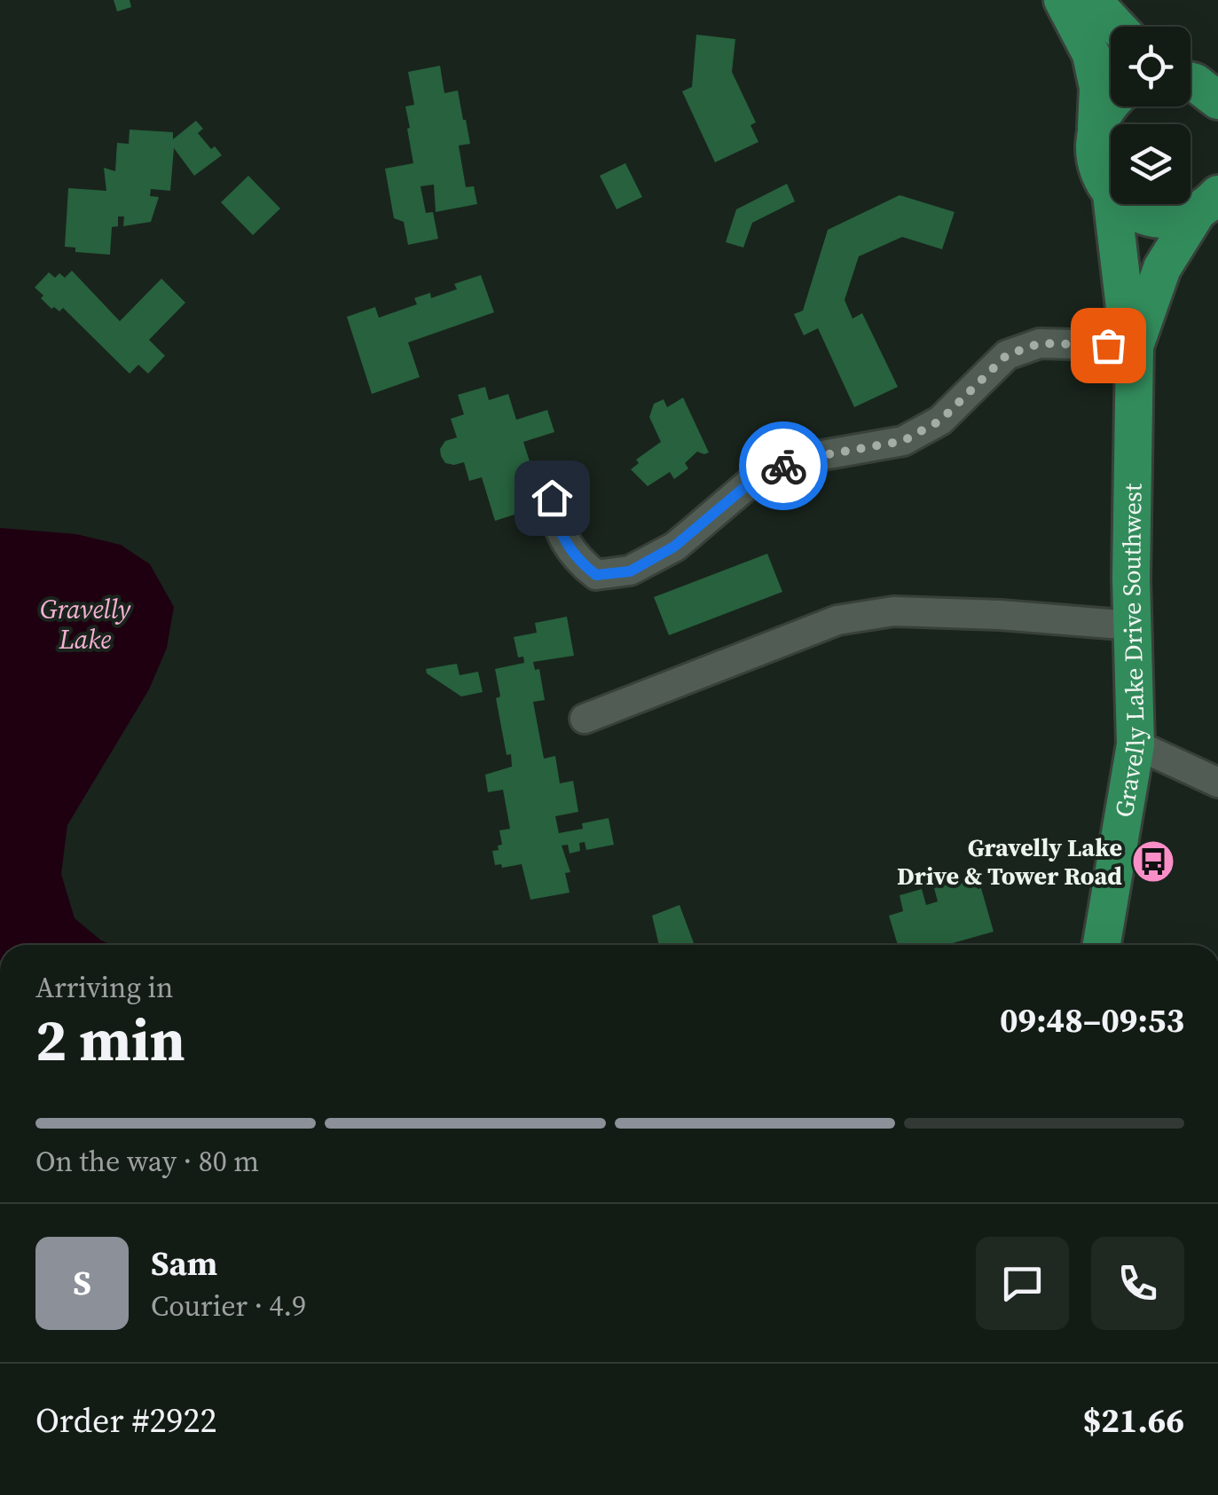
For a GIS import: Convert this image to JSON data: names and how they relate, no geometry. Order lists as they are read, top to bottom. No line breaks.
{"streets":{"main road":["Gravelly Lake Drive Southwest"]},"water":["Gravelly Lake"],"places":{"bus stop":["Gravelly Lake Drive & Tower Road"]},"page":{"heading":["2 min","Arriving in","09:48–09:53"],"panel":["Sam","Courier · 4.9","Order #2922","$21.66"],"bar":"On the way · 80 m","round":"S"}}
